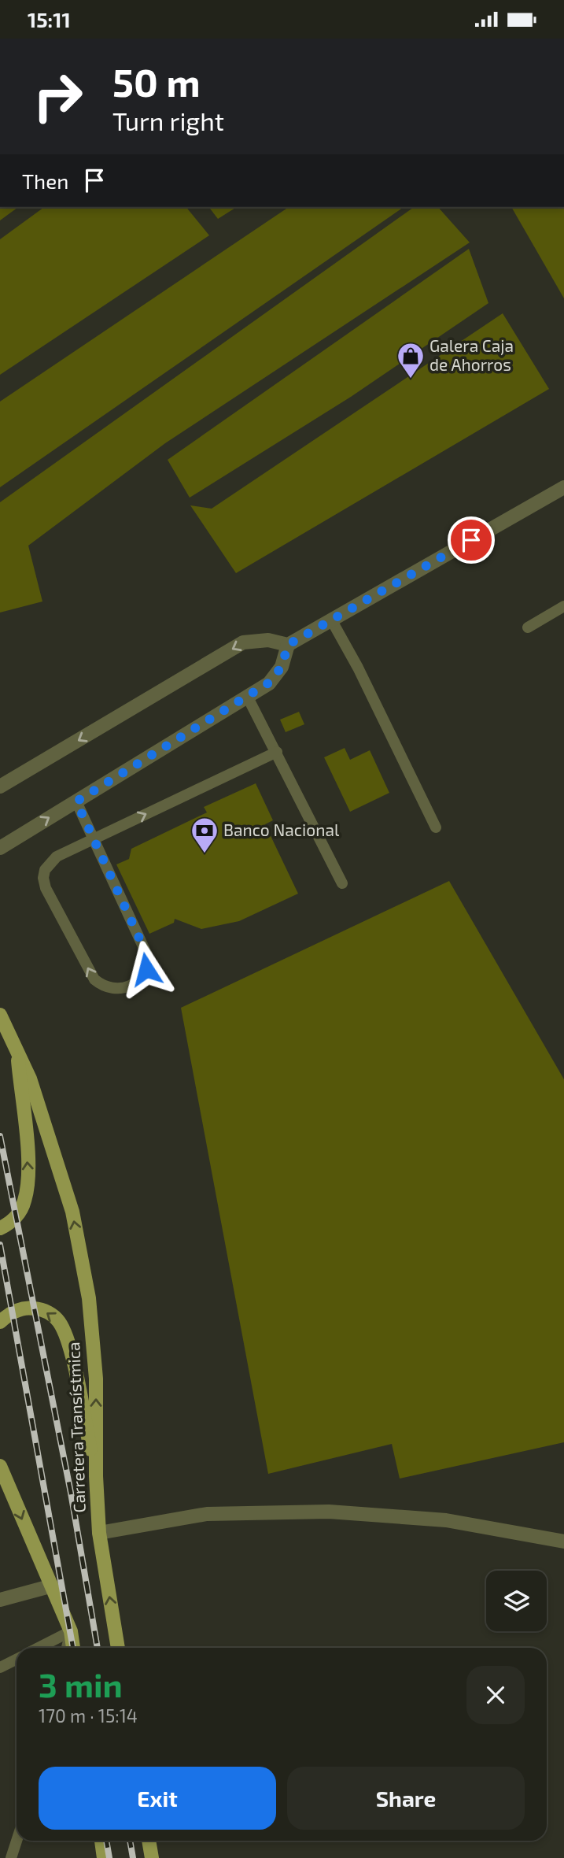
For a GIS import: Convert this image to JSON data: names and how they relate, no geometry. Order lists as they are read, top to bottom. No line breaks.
{"streets":{"main road":["Carretera Transístmica"]},"places":{"shop":["Galera Caja de Ahorros"],"bank":["Banco Nacional"]},"page":{"status":"15:11","turn":["50 m","Turn right"],"then":"Then","heading":["3 min","170 m · 15:14"],"buttons":["Exit","Share"]}}
